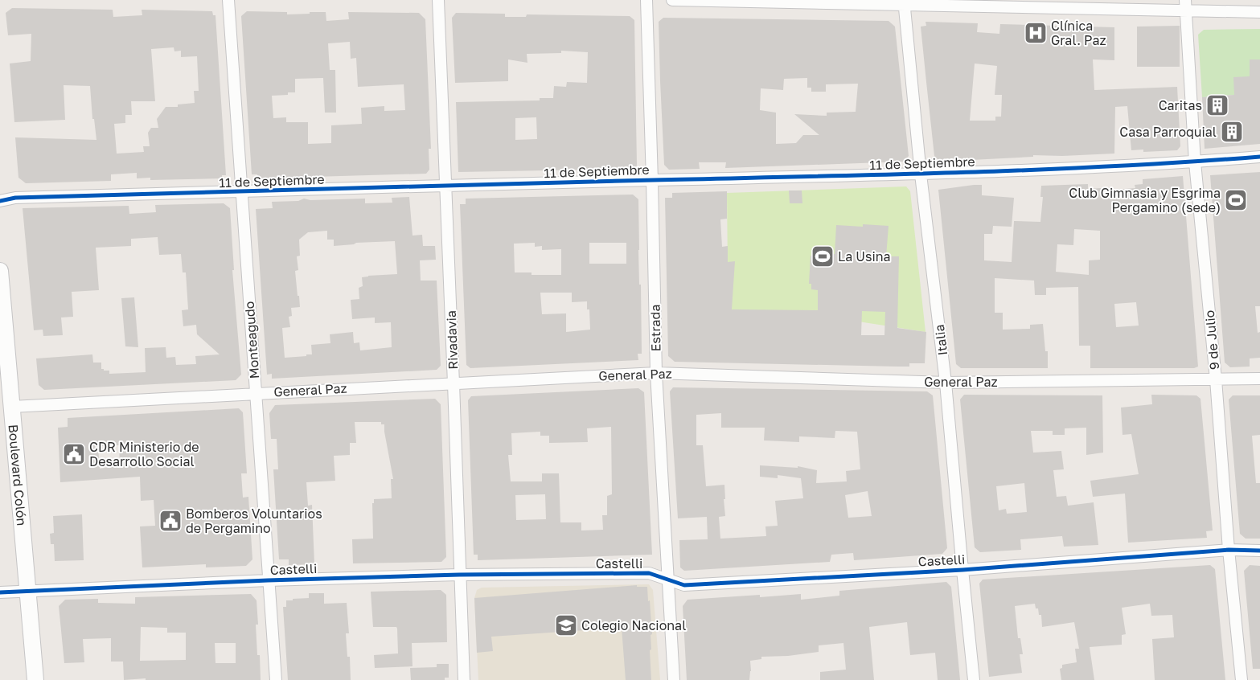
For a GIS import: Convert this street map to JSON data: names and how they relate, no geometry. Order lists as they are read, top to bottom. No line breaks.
{"streets":{"main road":["Boulevard Colón"],"street":["11 de Septiembre","Estrada","Monteagudo","Rivadavia","Italia","9 de Julio","General Paz","Castelli"]},"crossings":[["11 de Septiembre","Estrada"],["11 de Septiembre","Monteagudo"],["11 de Septiembre","Rivadavia"],["11 de Septiembre","Italia"],["11 de Septiembre","9 de Julio"],["Estrada","General Paz"],["Estrada","Castelli"],["Monteagudo","General Paz"],["Monteagudo","Castelli"],["Rivadavia","General Paz"],["Rivadavia","Castelli"],["Italia","General Paz"],["Italia","Castelli"],["9 de Julio","General Paz"],["9 de Julio","Castelli"],["General Paz","Boulevard Colón"],["Boulevard Colón","Castelli"]],"places":{"hospital":["Clínica Gral. Paz"],"building":["Caritas","Casa Parroquial"],"sports":["Club Gimnasia y Esgrima Pergamino (sede)","La Usina"],"public building":["CDR Ministerio de Desarrollo Social","Bomberos Voluntarios de Pergamino"],"school or university":["Colegio Nacional"]}}
